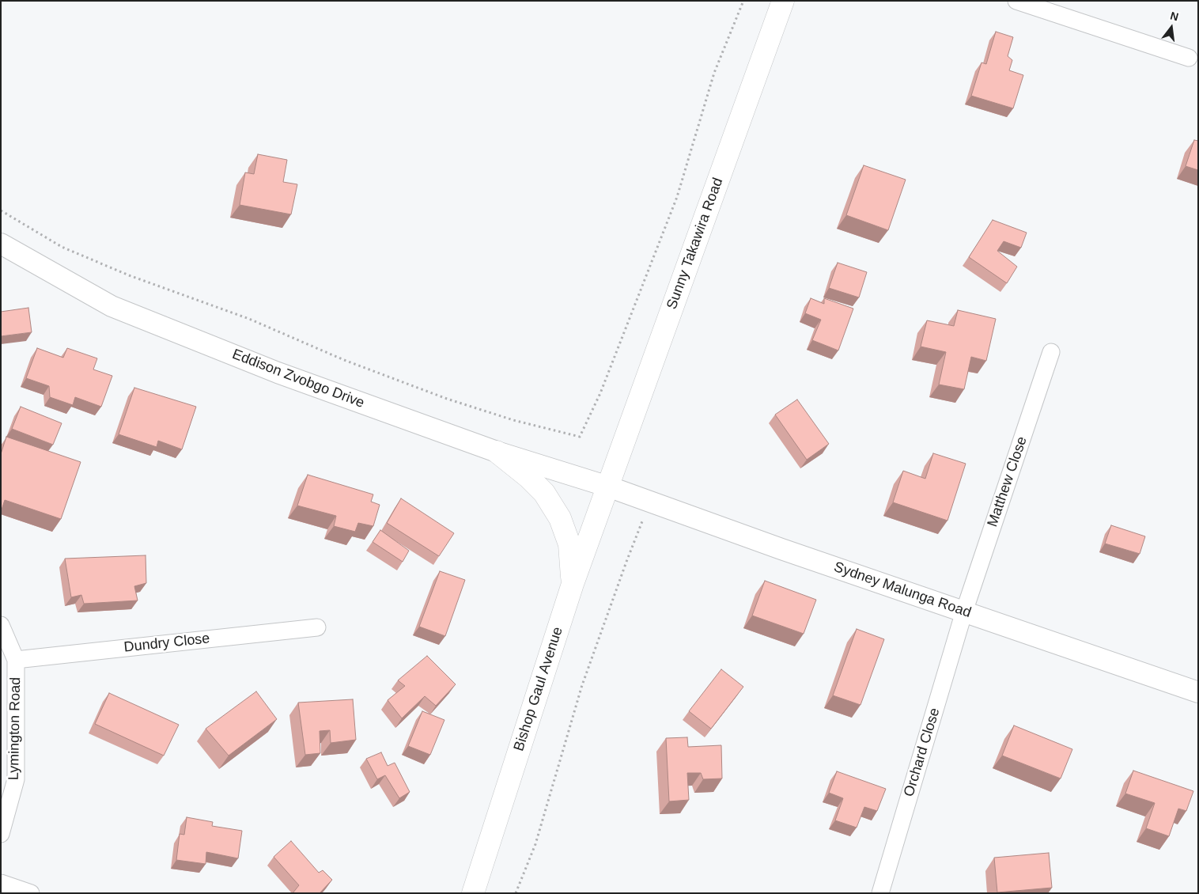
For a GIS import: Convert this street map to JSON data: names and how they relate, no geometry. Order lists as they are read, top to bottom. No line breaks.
{"streets":{"main road":["Sunny Takawira Road","Bishop Gaul Avenue"],"street":["Eddison Zvobgo Drive","Matthew Close","Sydney Malunga Road","Dundry Close","Lymington Road","Orchard Close"]},"crossings":[["Sunny Takawira Road","Eddison Zvobgo Drive"],["Sunny Takawira Road","Sydney Malunga Road"],["Sunny Takawira Road","Bishop Gaul Avenue"],["Eddison Zvobgo Drive","Sydney Malunga Road"],["Eddison Zvobgo Drive","Bishop Gaul Avenue"],["Matthew Close","Sydney Malunga Road"],["Matthew Close","Orchard Close"],["Sydney Malunga Road","Bishop Gaul Avenue"],["Sydney Malunga Road","Orchard Close"],["Dundry Close","Lymington Road"]],"north":"top"}
